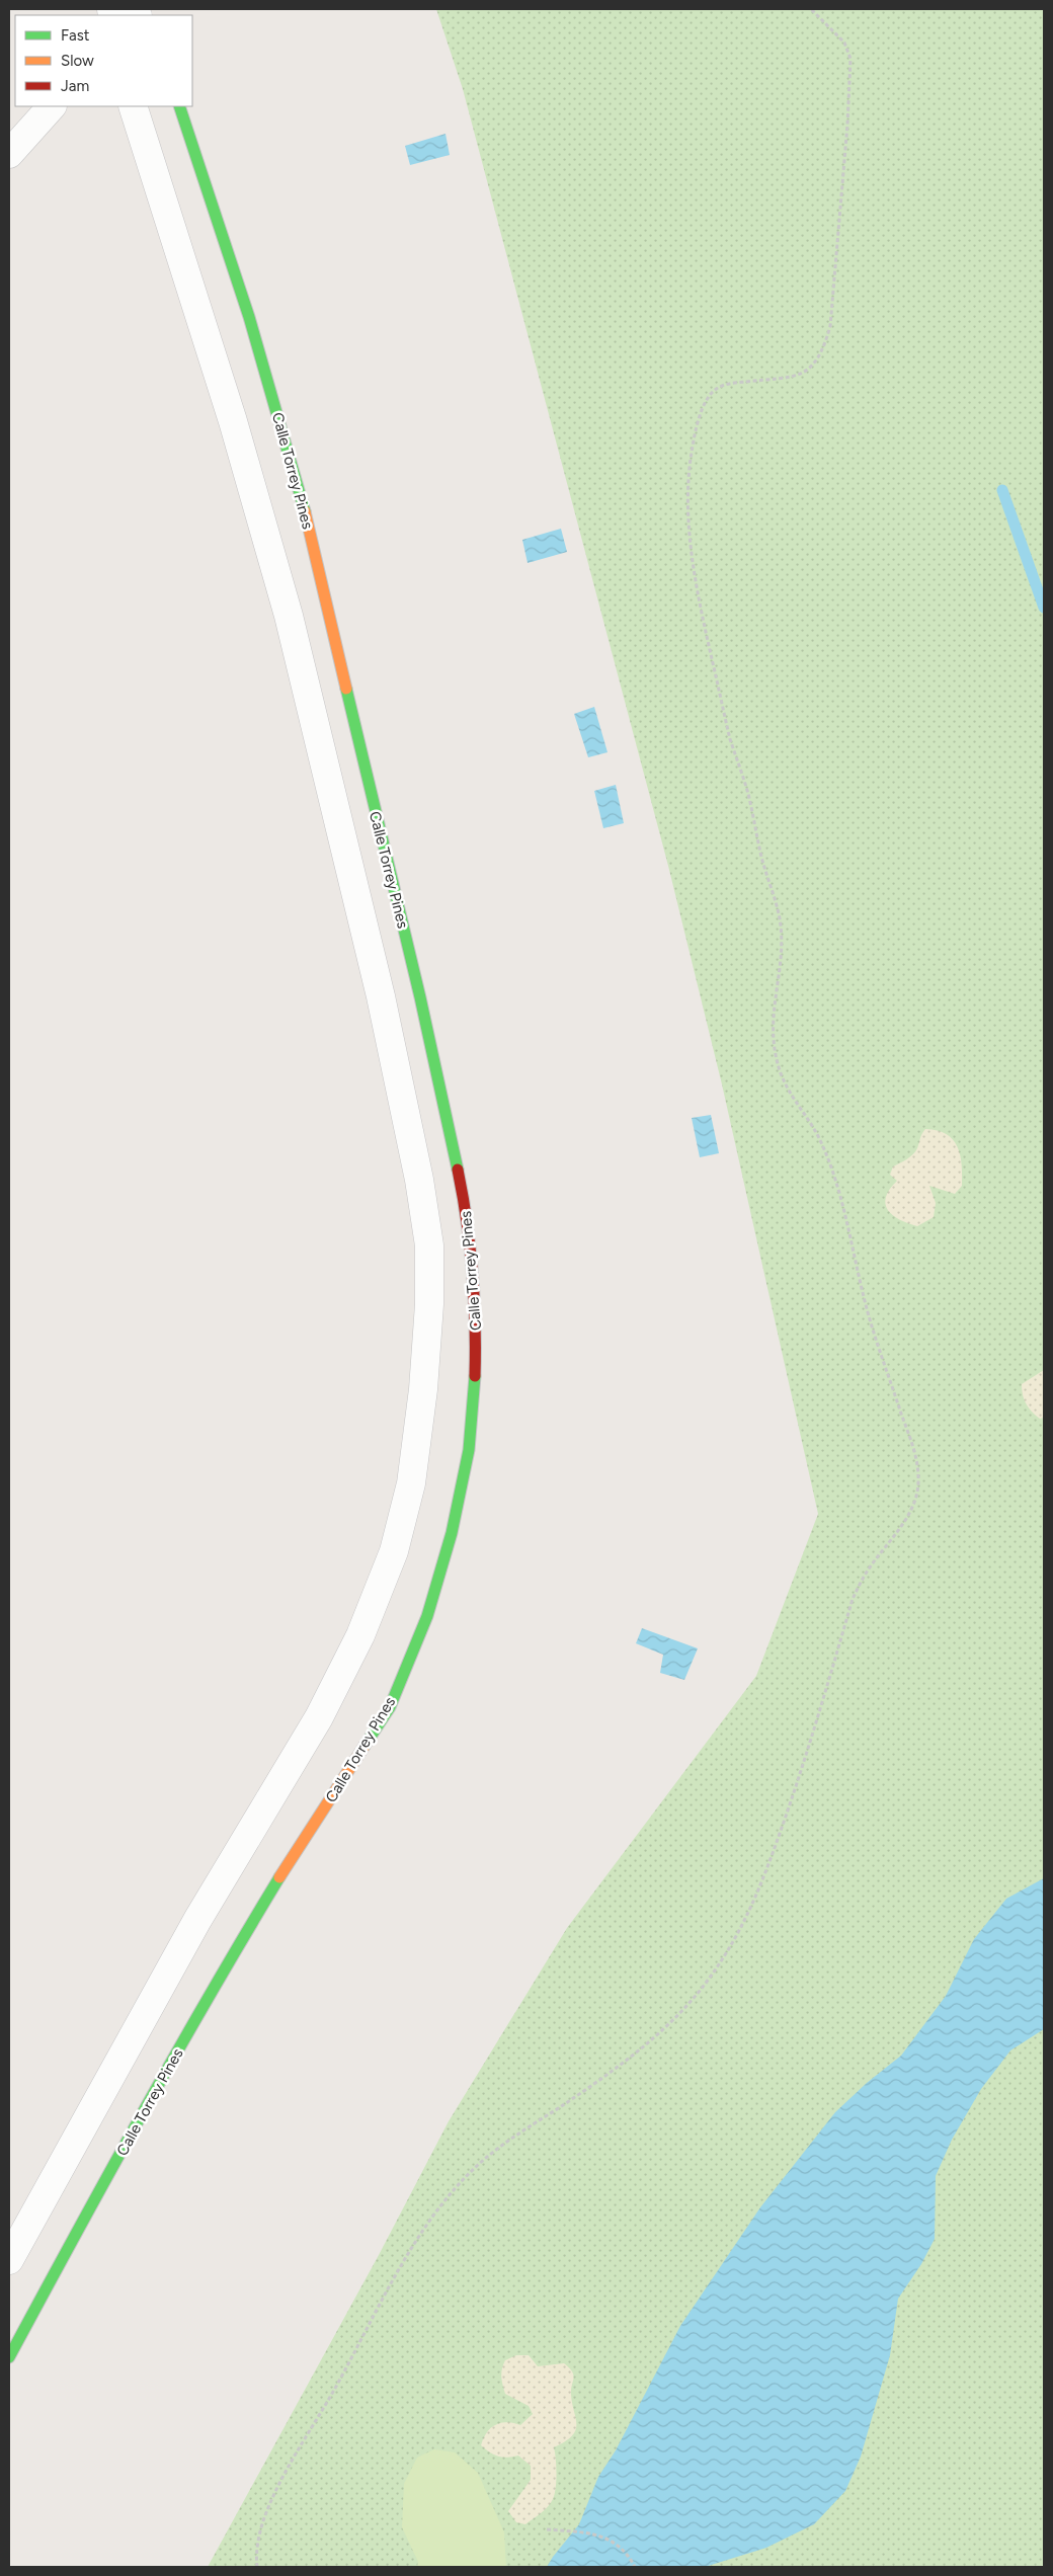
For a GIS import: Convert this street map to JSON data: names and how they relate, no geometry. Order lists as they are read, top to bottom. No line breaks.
{"streets":{"street":["Calle Torrey Pines"]},"legend":["Fast","Slow","Jam"]}
